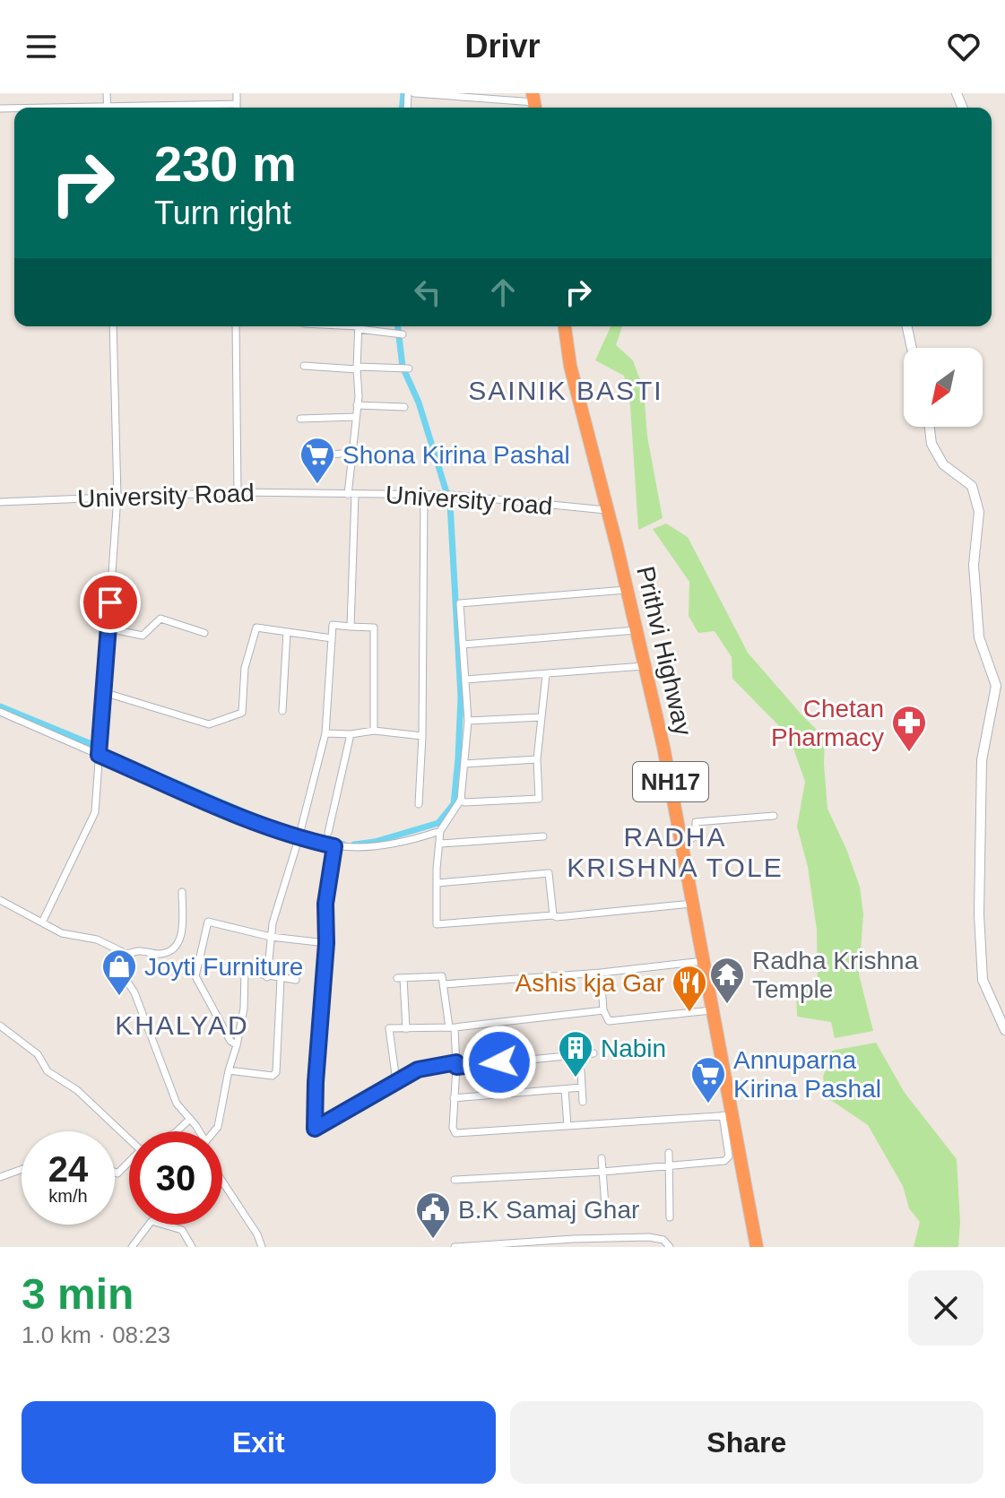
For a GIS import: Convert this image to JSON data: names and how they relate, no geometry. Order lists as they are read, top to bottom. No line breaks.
{"streets":{"highway":["Prithvi Highway","NH17"],"street":["University Road","University road"]},"crossings":[["University Road","University road"],["University road","Prithvi Highway"]],"districts":["SAINIK BASTI","RADHA KRISHNA TOLE","KHALYAD"],"places":{"supermarket":["Shona Kirina Pashal","Annuparna Kirina Pashal"],"pharmacy":["Chetan Pharmacy"],"shop":["Joyti Furniture"],"temple":["Radha Krishna Temple"],"restaurant":["Ashis kja Gar"],"building":["Nabin"],"public building":["B.K Samaj Ghar"]},"north":"bottom left","page":{"header":"Drivr","turn":["230 m","Turn right"],"speed":"24 km/h","limit":"30","heading":["3 min","1.0 km · 08:23"],"buttons":["Exit","Share"]}}
